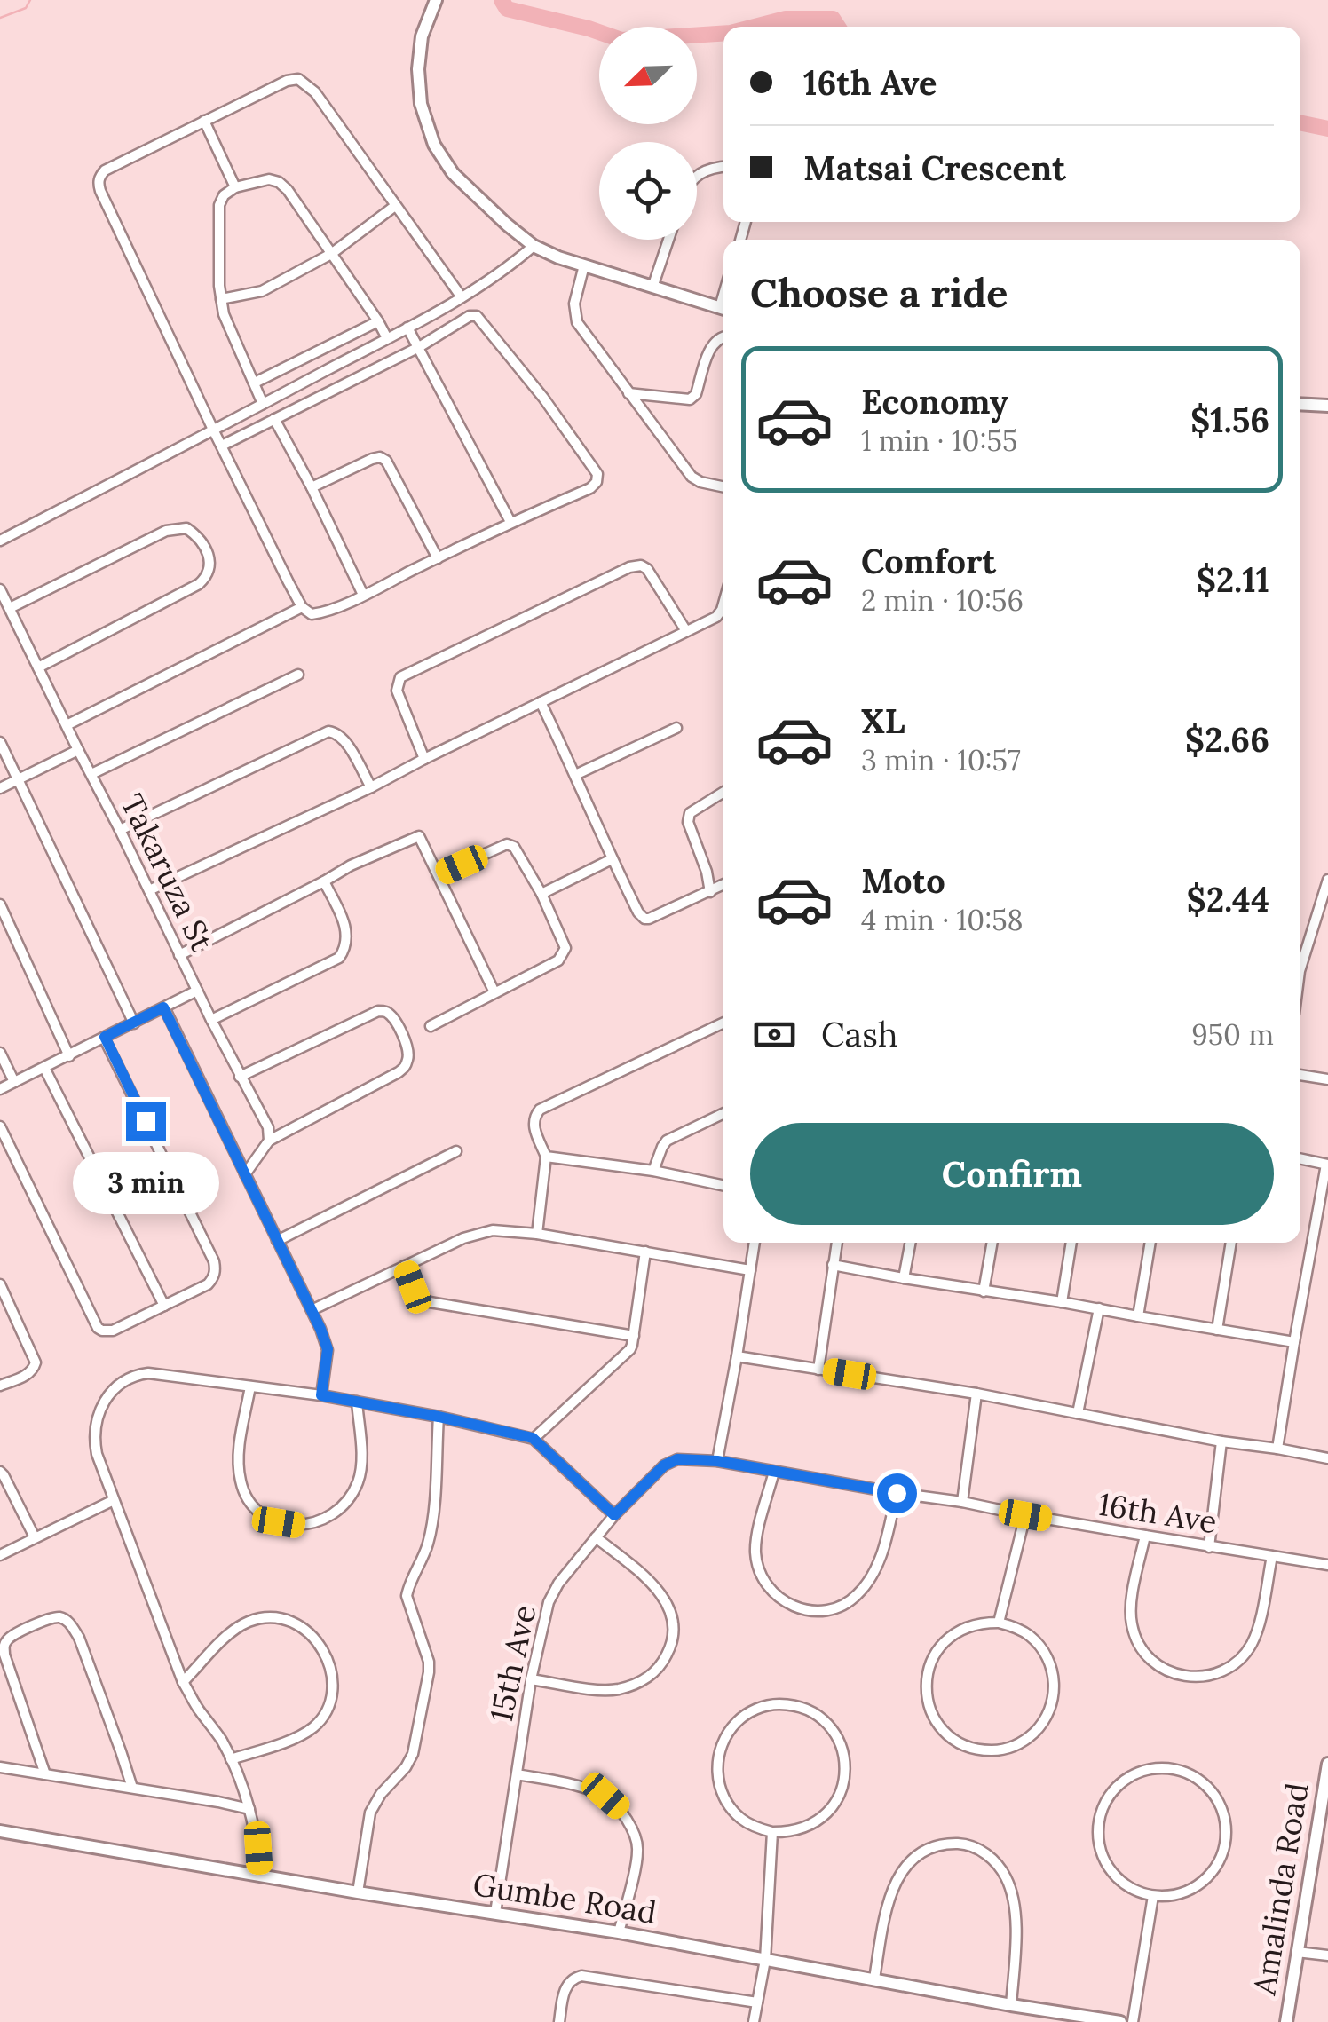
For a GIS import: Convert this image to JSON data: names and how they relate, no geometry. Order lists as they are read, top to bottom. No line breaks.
{"streets":{"street":["Takaruza St","16th Ave","15th Ave","Amalinda Road","Gumbe Road"]},"crossings":[["16th Ave","15th Ave"],["15th Ave","Gumbe Road"]],"north":"bottom left","page":{"banner":["16th Ave","Matsai Crescent"],"heading":"Choose a ride","list":[{"name":"Economy","note":"1 min · 10:55","value":"$1.56"},{"name":"Comfort","note":"2 min · 10:56","value":"$2.11"},{"name":"XL","note":"3 min · 10:57","value":"$2.66"},{"name":"Moto","note":"4 min · 10:58","value":"$2.44"}],"pay":["Cash","950 m"],"buttons":"Confirm","bubble":"3 min"}}
